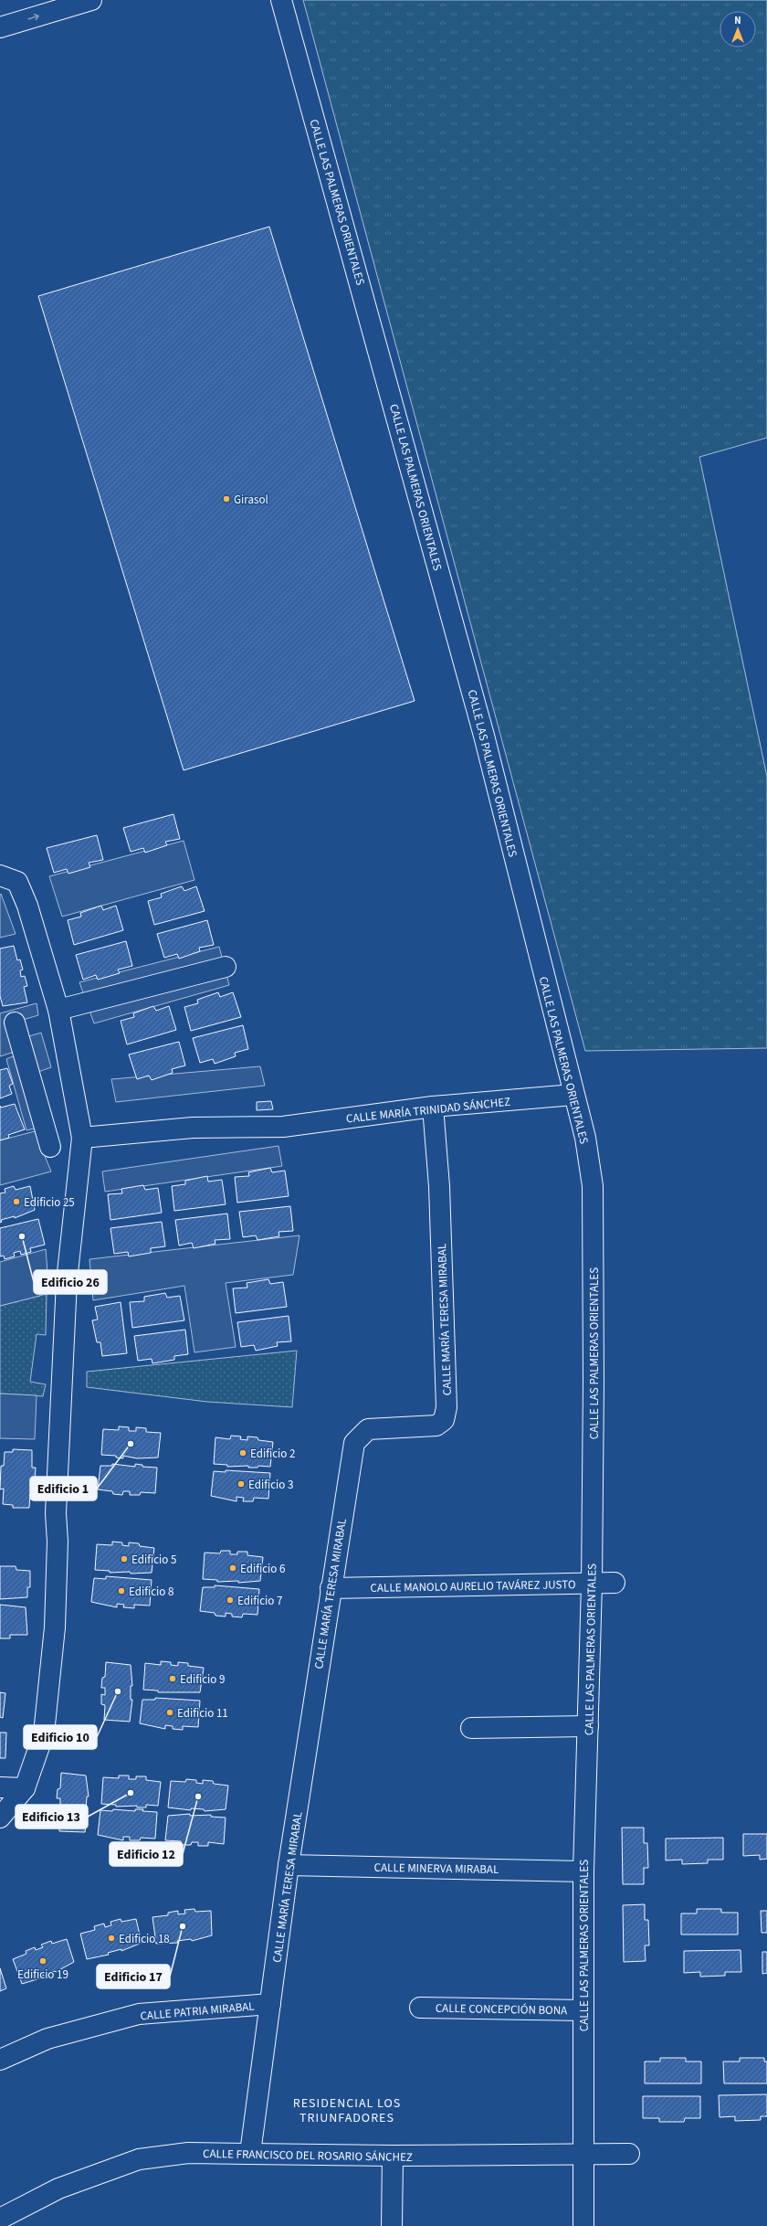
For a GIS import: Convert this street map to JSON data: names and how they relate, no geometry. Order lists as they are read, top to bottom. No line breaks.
{"streets":{"street":["CALLE LAS PALMERAS ORIENTALES","CALLE MARÍA TRINIDAD SÁNCHEZ","CALLE MARÍA TERESA MIRABAL","CALLE MANOLO AURELIO TAVÁREZ JUSTO","CALLE MINERVA MIRABAL","CALLE CONCEPCIÓN BONA","CALLE PATRIA MIRABAL","CALLE FRANCISCO DEL ROSARIO SÁNCHEZ"]},"crossings":[["CALLE LAS PALMERAS ORIENTALES","CALLE MARÍA TRINIDAD SÁNCHEZ"],["CALLE LAS PALMERAS ORIENTALES","CALLE MANOLO AURELIO TAVÁREZ JUSTO"],["CALLE LAS PALMERAS ORIENTALES","CALLE MINERVA MIRABAL"],["CALLE LAS PALMERAS ORIENTALES","CALLE CONCEPCIÓN BONA"],["CALLE LAS PALMERAS ORIENTALES","CALLE FRANCISCO DEL ROSARIO SÁNCHEZ"],["CALLE MARÍA TRINIDAD SÁNCHEZ","CALLE MARÍA TERESA MIRABAL"],["CALLE MARÍA TERESA MIRABAL","CALLE MANOLO AURELIO TAVÁREZ JUSTO"],["CALLE MARÍA TERESA MIRABAL","CALLE MINERVA MIRABAL"],["CALLE MARÍA TERESA MIRABAL","CALLE PATRIA MIRABAL"],["CALLE MARÍA TERESA MIRABAL","CALLE FRANCISCO DEL ROSARIO SÁNCHEZ"]],"districts":["RESIDENCIAL LOS TRIUNFADORES"],"places":["Girasol","Edificio 25","Edificio 26","Edificio 1","Edificio 2","Edificio 3","Edificio 5","Edificio 6","Edificio 8","Edificio 7","Edificio 9","Edificio 10","Edificio 11","Edificio 13","Edificio 12","Edificio 17","Edificio 18","Edificio 19"],"north":"top"}
